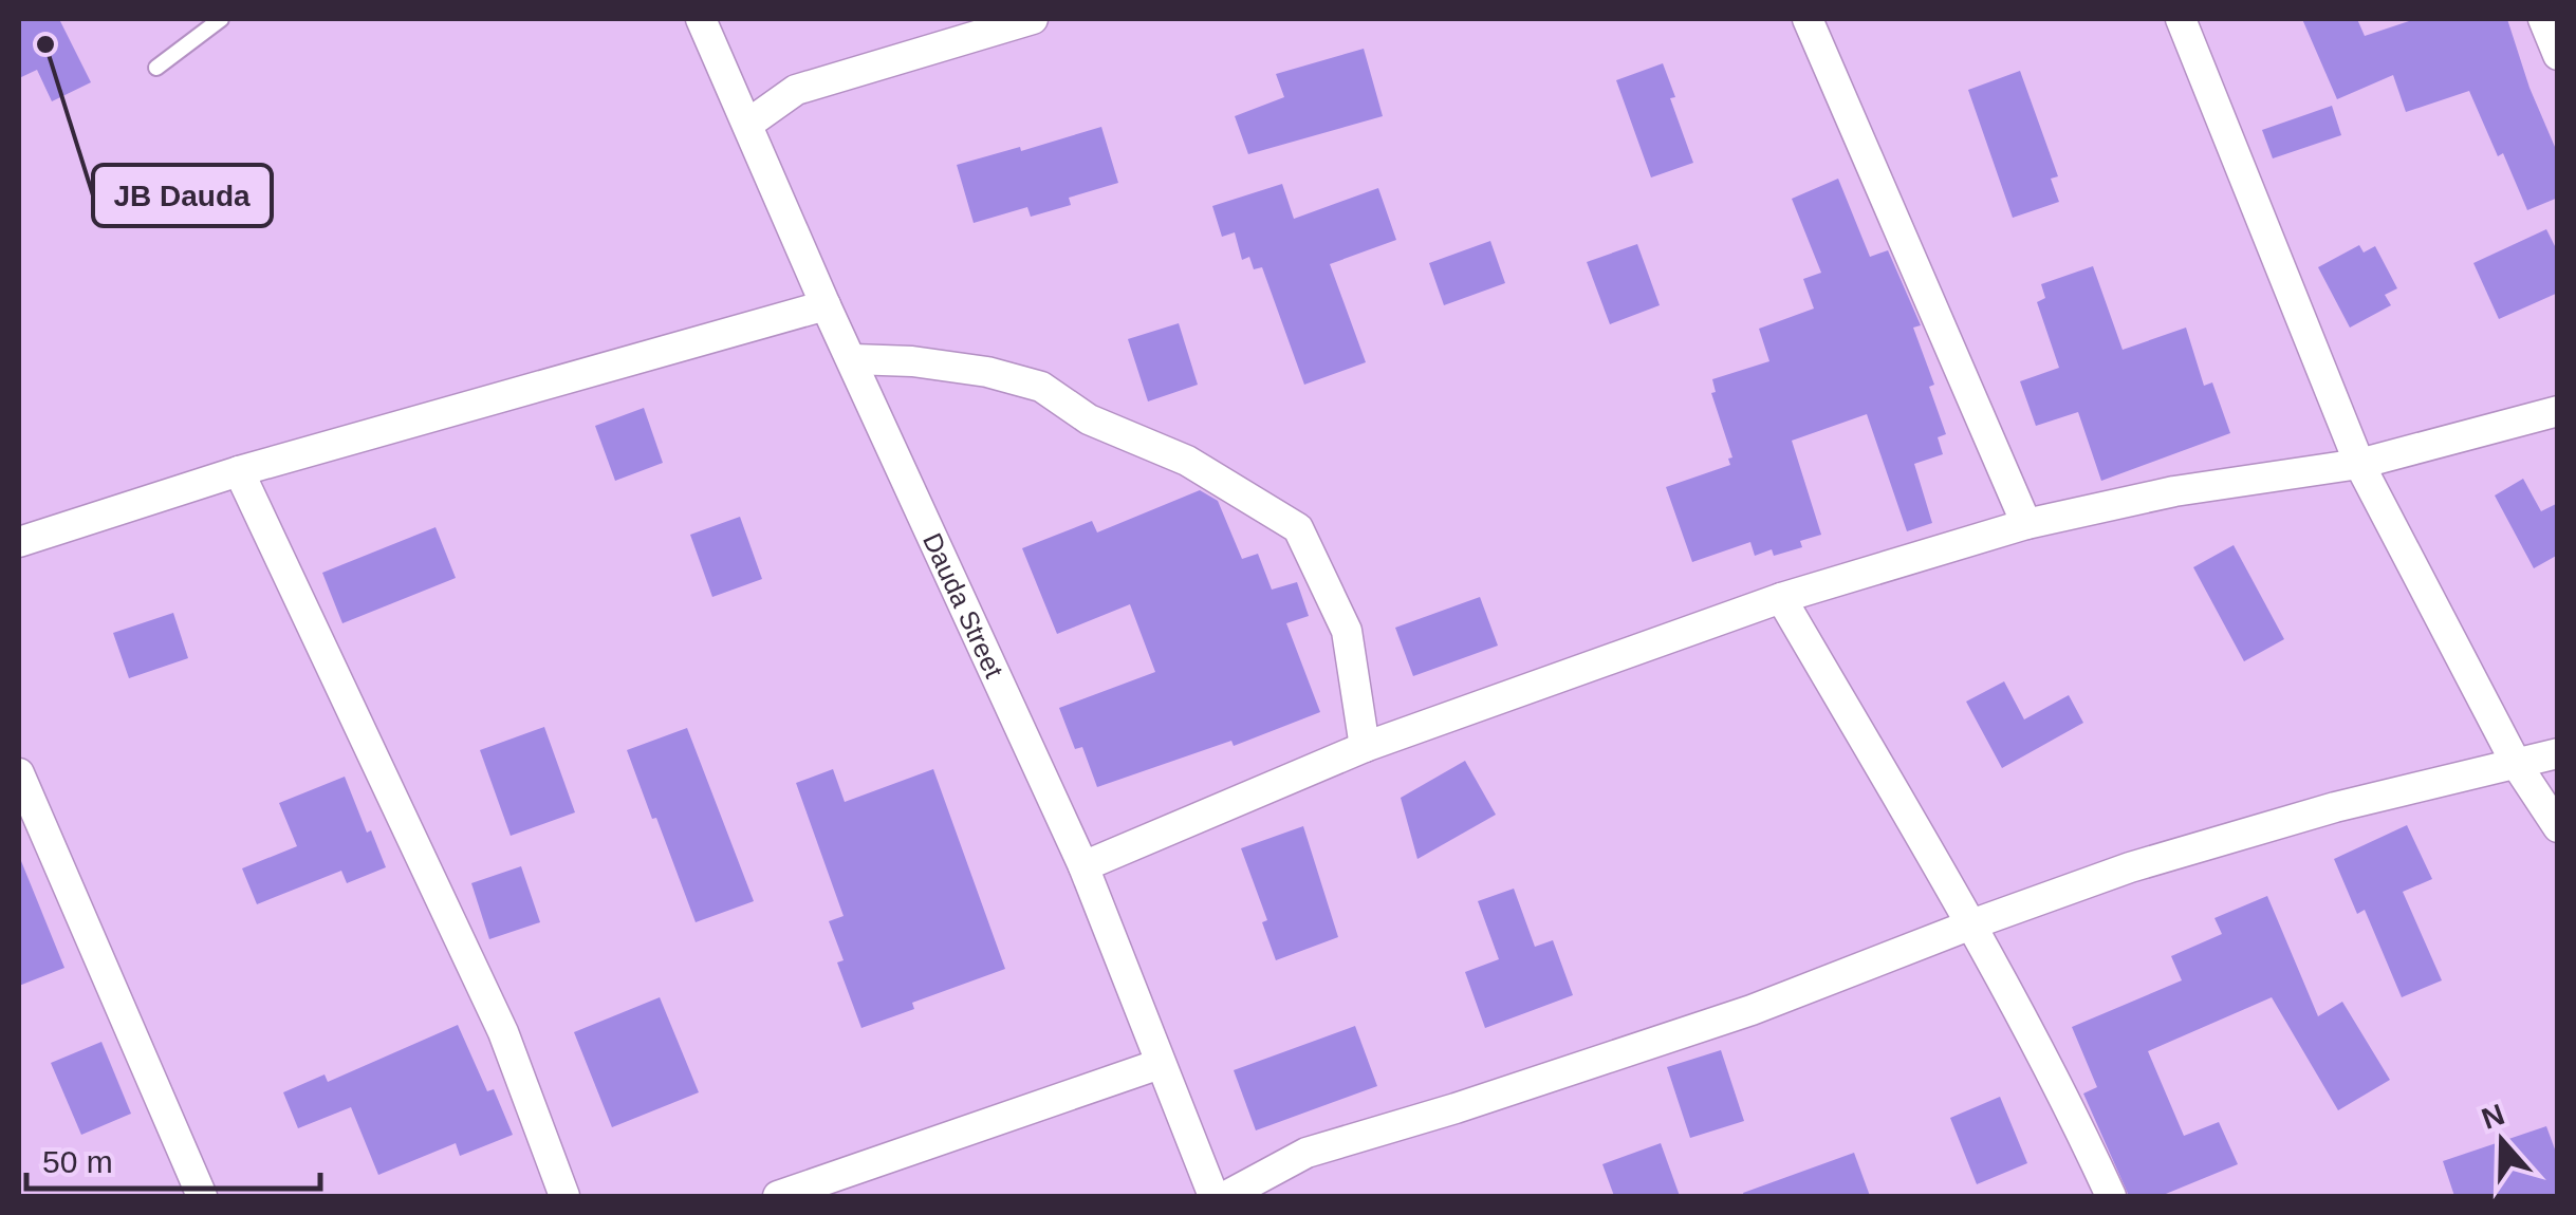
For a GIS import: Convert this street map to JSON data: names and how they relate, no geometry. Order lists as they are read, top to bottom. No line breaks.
{"streets":{"street":["Dauda Street"]},"places":["JB Dauda"],"scale_bar":"50 m","north":"top"}
